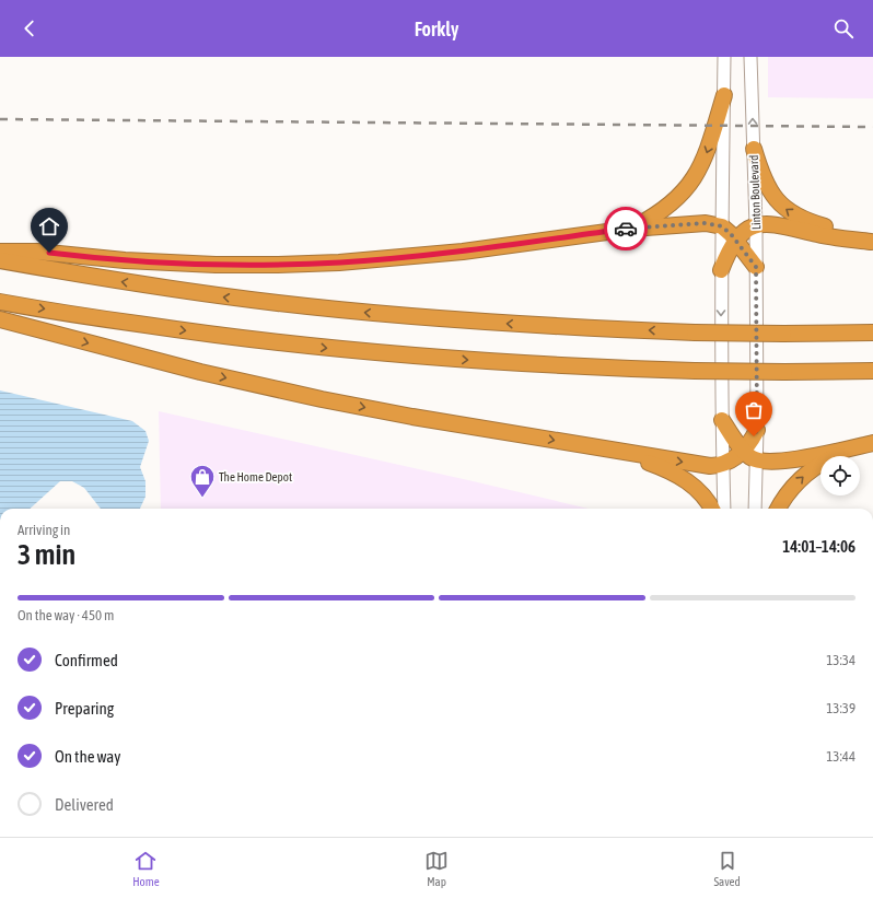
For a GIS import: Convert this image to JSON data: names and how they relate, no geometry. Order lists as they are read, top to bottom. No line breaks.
{"streets":{"main road":["Linton Boulevard"]},"places":{"shop":["The Home Depot"]},"page":{"header":"Forkly","heading":["3 min","Arriving in","14:01–14:06"],"bar":"On the way · 450 m","list":[["Confirmed","13:34"],["Preparing","13:39"],["On the way","13:44"],"Delivered"],"tabs":["Home","Map","Saved"]}}
